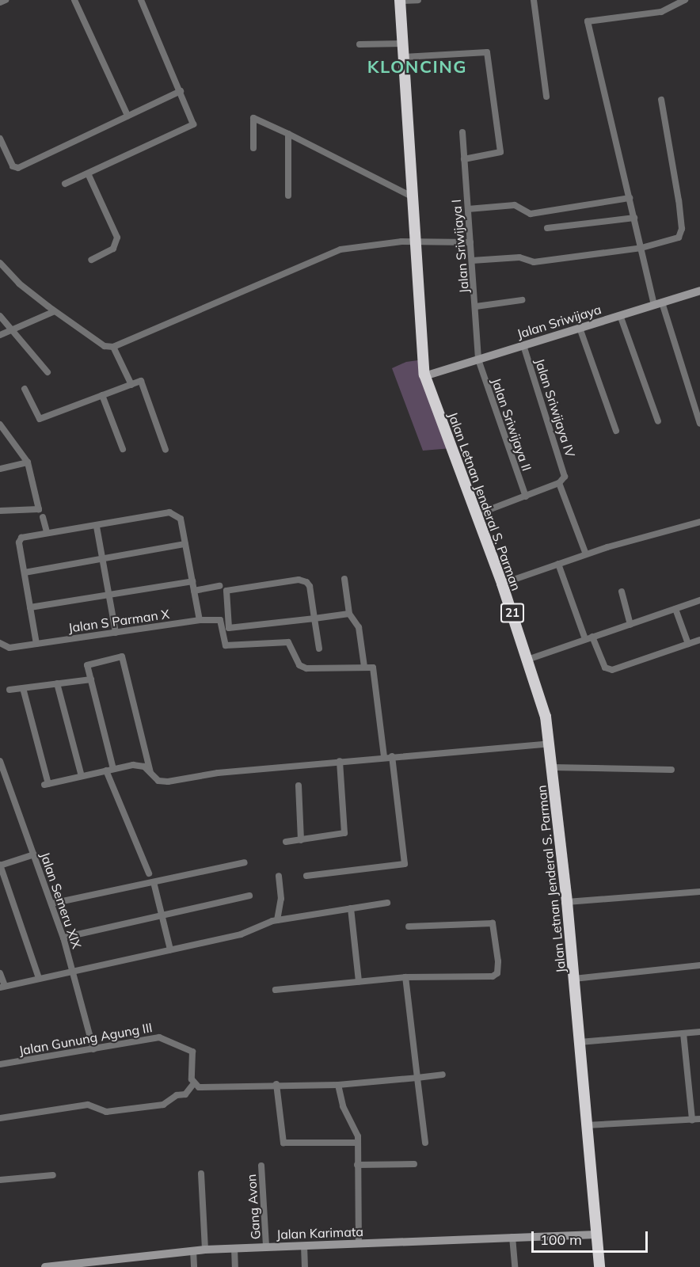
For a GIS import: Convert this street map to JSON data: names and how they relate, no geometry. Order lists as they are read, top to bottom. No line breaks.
{"streets":{"highway":["Jalan Letnan Jenderal S. Parman","21"],"main road":["Jalan Sriwijaya","Jalan Karimata"],"street":["Jalan Sriwijaya I","Jalan Sriwijaya IV","Jalan Sriwijaya II","Jalan S Parman X","Jalan Semeru XIX","Jalan Gunung Agung III","Gang Avon"]},"crossings":[["Jalan Sriwijaya I","Jalan Sriwijaya"],["Jalan Sriwijaya I","Jalan Sriwijaya II"],["Jalan Sriwijaya","Jalan Sriwijaya IV"],["Jalan Sriwijaya","Jalan Sriwijaya II"],["Jalan Sriwijaya","Jalan Letnan Jenderal S. Parman"],["Jalan Letnan Jenderal S. Parman","21"],["Jalan Letnan Jenderal S. Parman","Jalan Karimata"],["21","Jalan Karimata"],["Jalan Semeru XIX","Jalan Gunung Agung III"],["Gang Avon","Jalan Karimata"]],"districts":["KLONCING"],"scale_bar":"100 m"}
